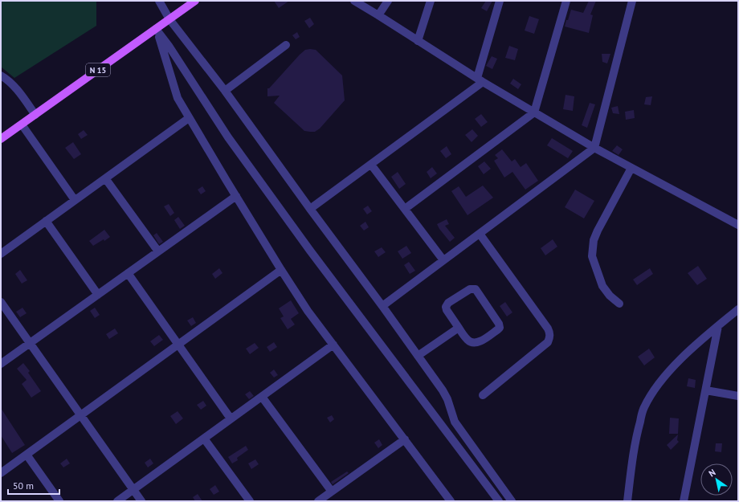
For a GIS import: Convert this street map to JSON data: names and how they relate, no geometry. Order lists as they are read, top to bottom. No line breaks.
{"streets":{"main road":["N 15"]},"scale_bar":"50 m","north":"top left"}
